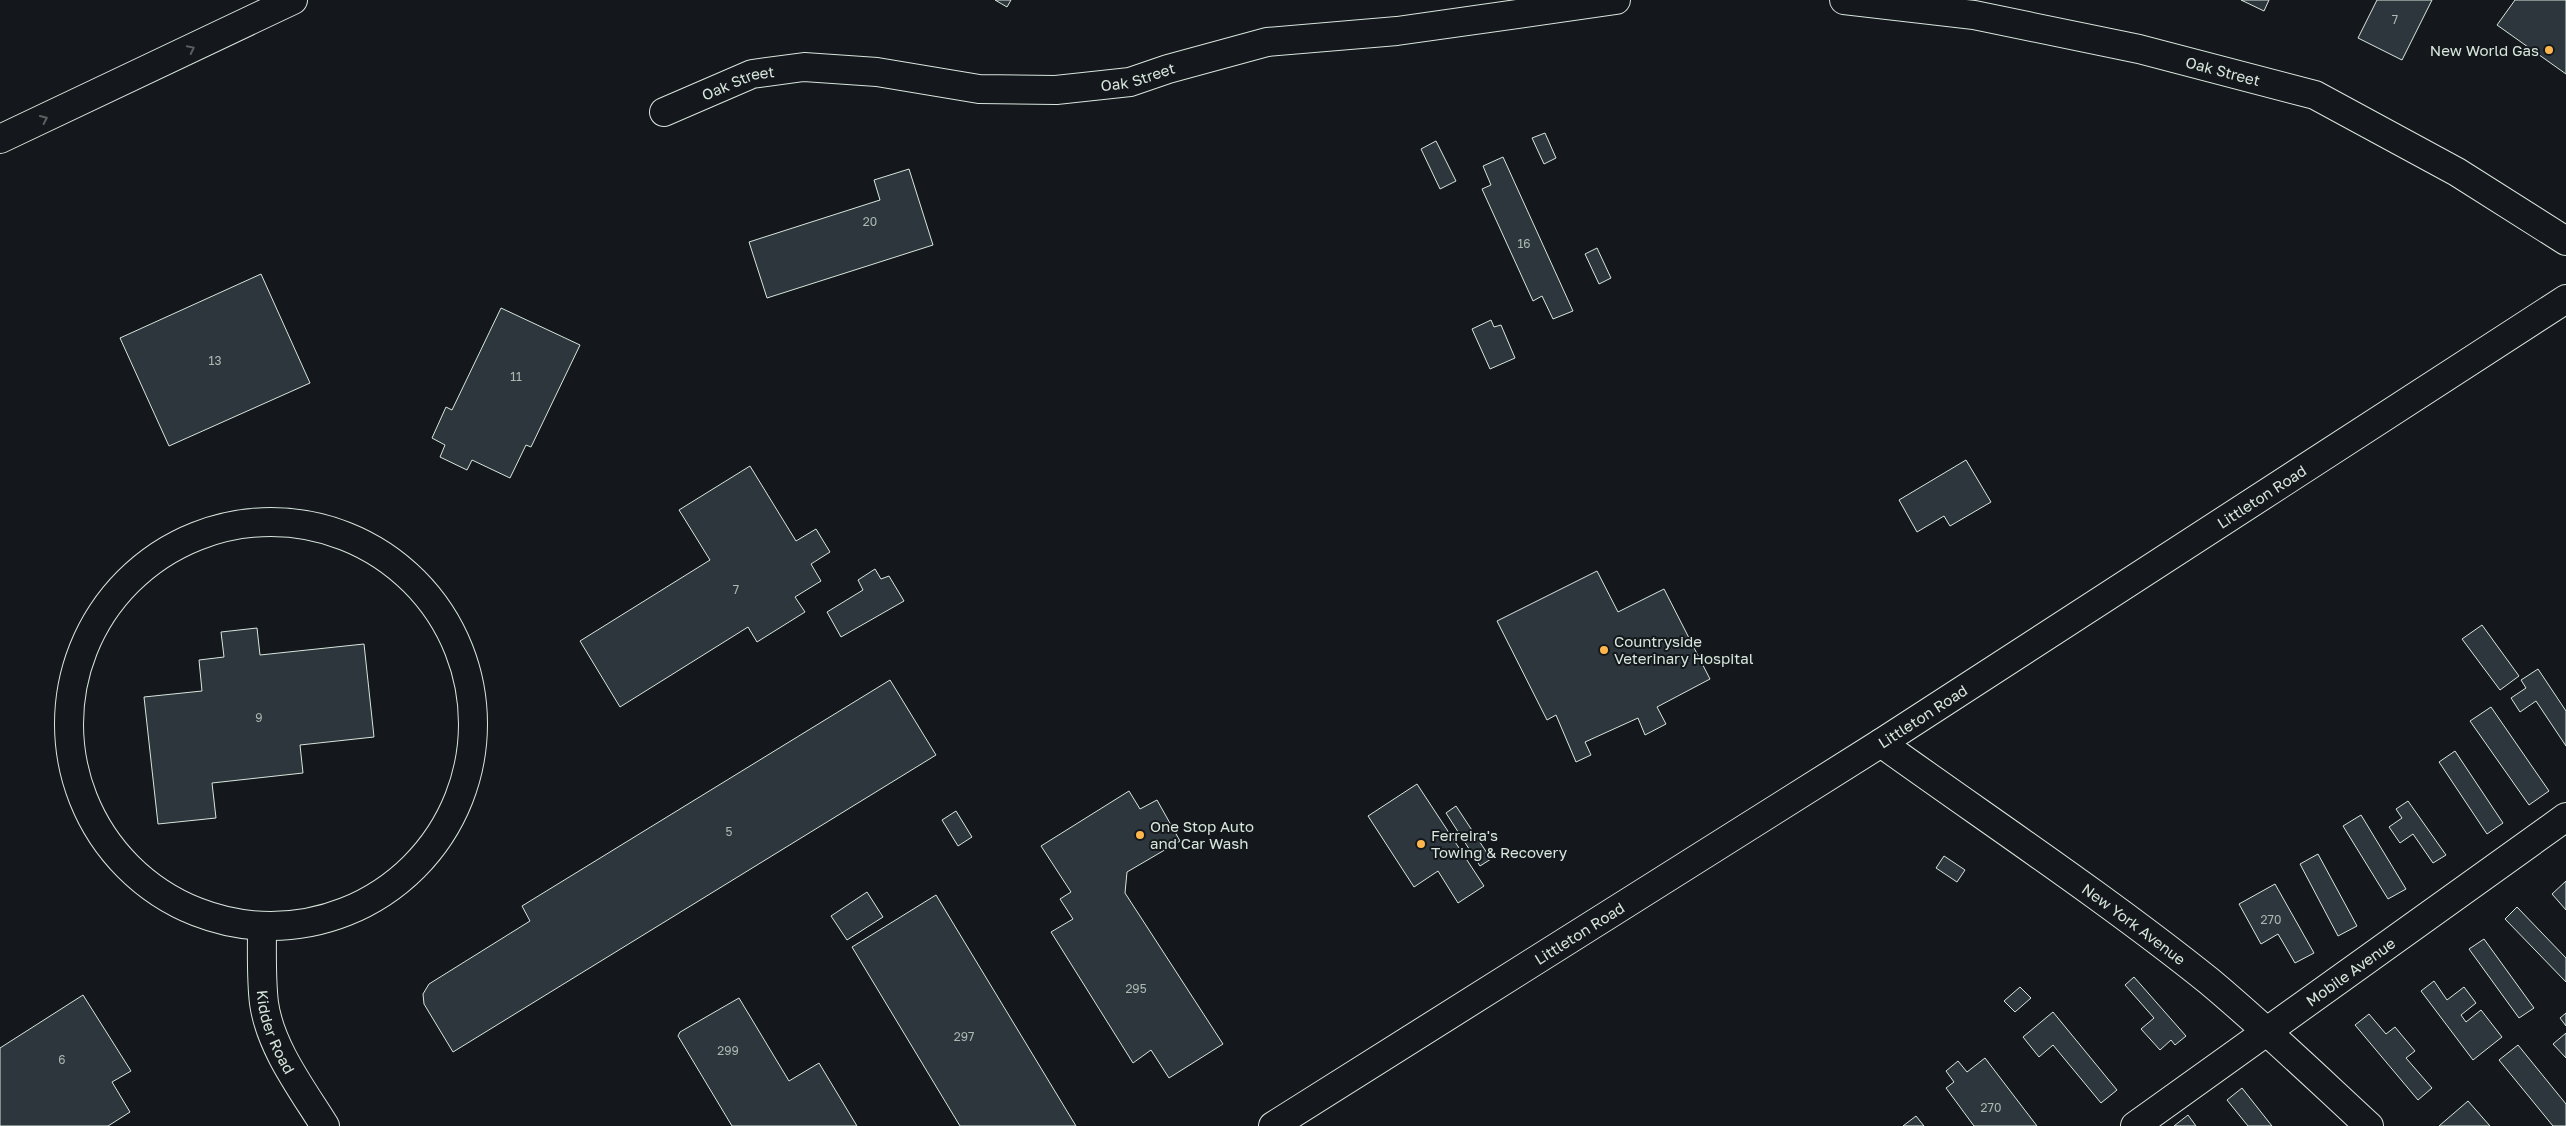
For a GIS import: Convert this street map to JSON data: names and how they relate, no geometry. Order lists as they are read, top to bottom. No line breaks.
{"streets":{"main road":["Oak Street","Littleton Road","New York Avenue","Mobile Avenue","Kidder Road"]},"crossings":[["Littleton Road","New York Avenue"],["New York Avenue","Mobile Avenue"]],"places":["New World Gas","Countryside Veterinary Hospital","One Stop Auto and Car Wash","Ferreira's Towing & Recovery"],"house_numbers":["7","20","16","13","11","7","9","5","270","295","297","299","6","270"]}
